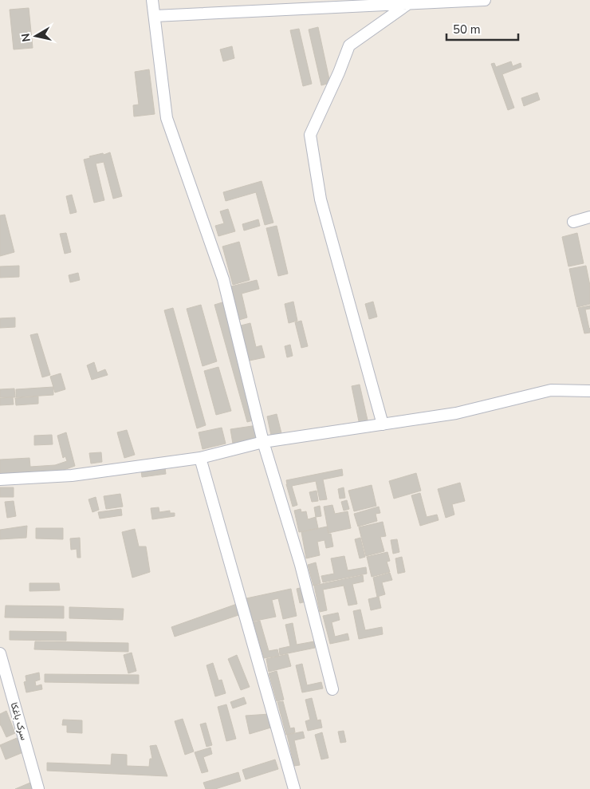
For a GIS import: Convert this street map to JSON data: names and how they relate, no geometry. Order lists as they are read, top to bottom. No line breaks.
{"streets":{"street":["سرک باغکا"]},"scale_bar":"50 m","north":"left"}
